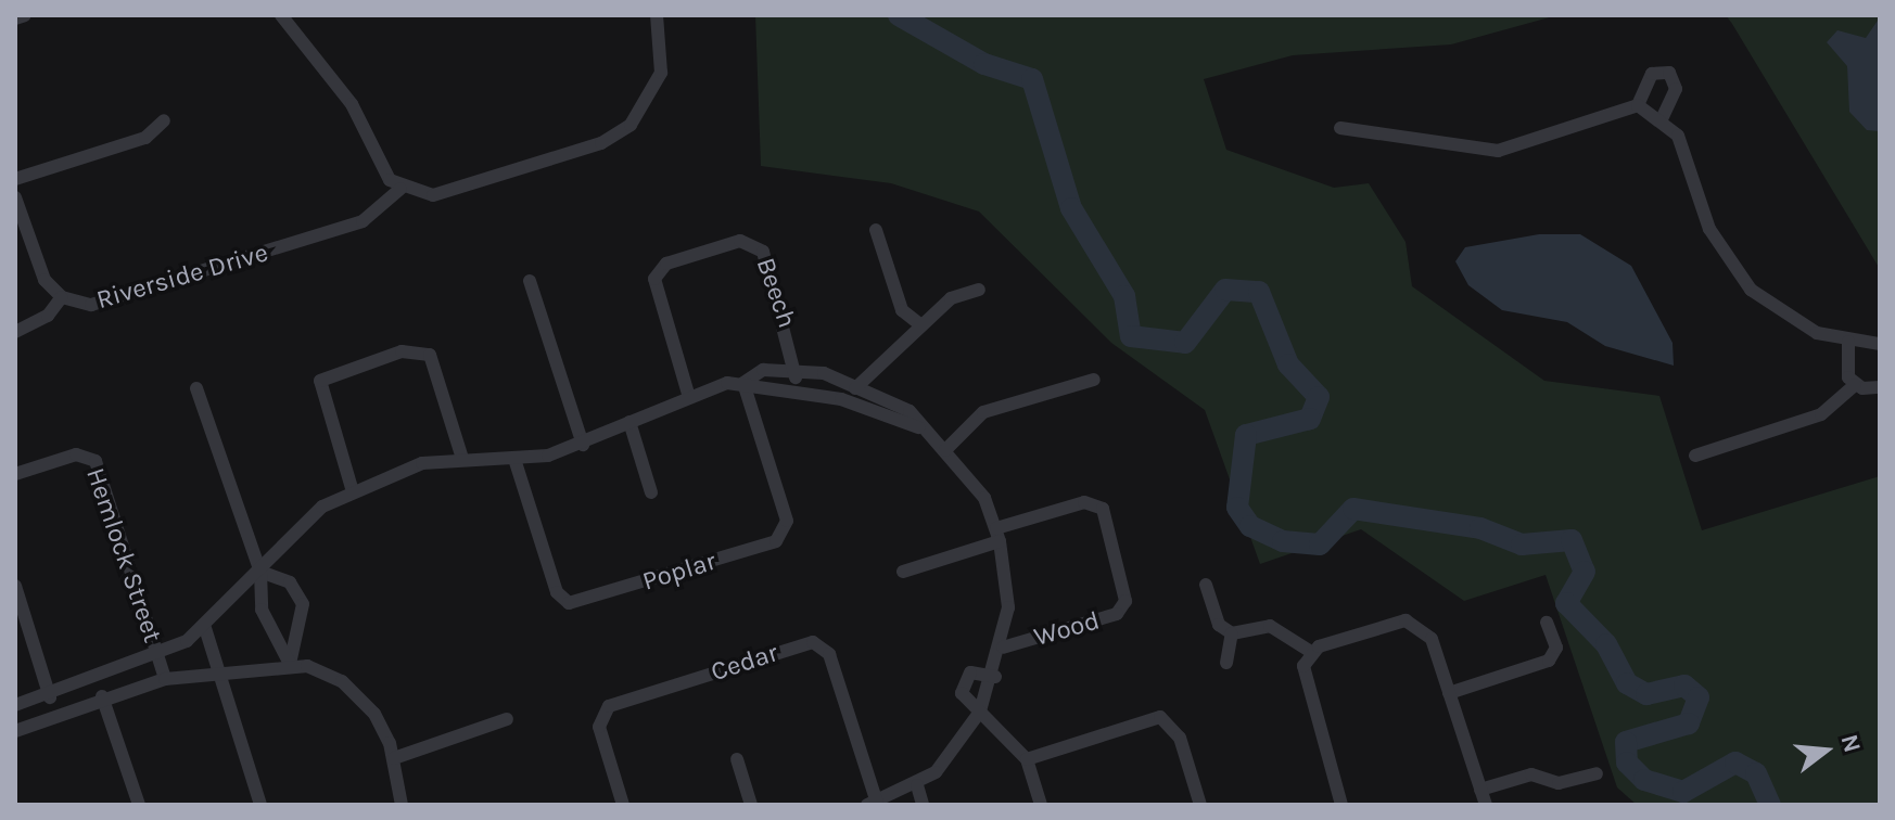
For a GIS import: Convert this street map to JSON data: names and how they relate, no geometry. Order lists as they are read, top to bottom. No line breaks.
{"streets":{"street":["Riverside Drive","Beech","Hemlock Street","Poplar","Wood","Cedar"]},"north":"right"}
